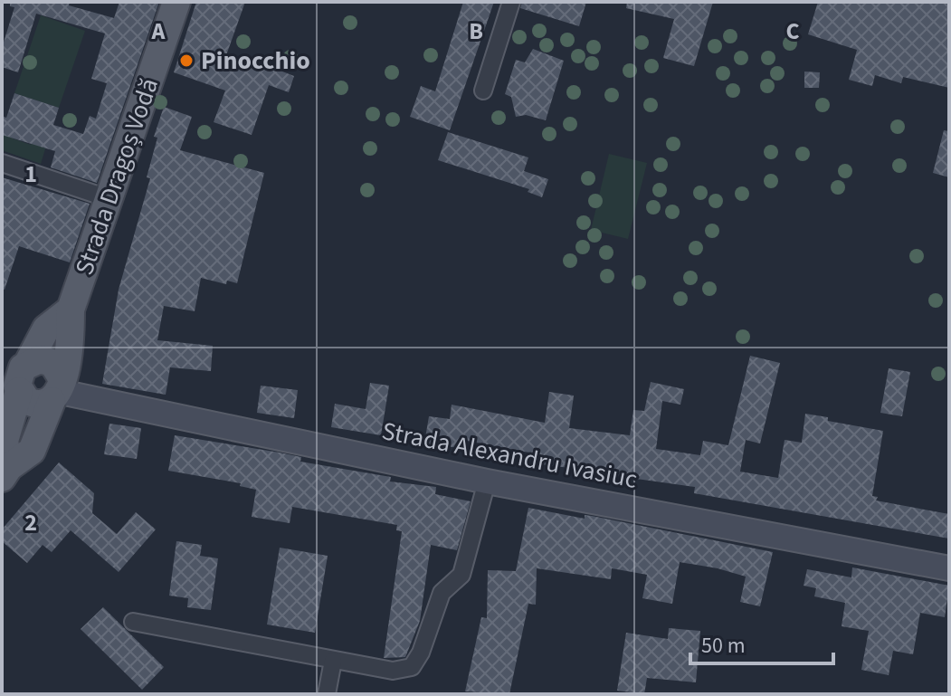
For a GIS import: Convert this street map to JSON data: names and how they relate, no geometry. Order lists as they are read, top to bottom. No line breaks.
{"streets":{"main road":["Strada Dragoș Vodă","Strada Alexandru Ivasiuc"]},"crossings":[["Strada Dragoș Vodă","Strada Alexandru Ivasiuc"]],"places":["Pinocchio"],"scale_bar":"50 m","grid":{"columns":["A","B","C"],"rows":["1","2"]}}
